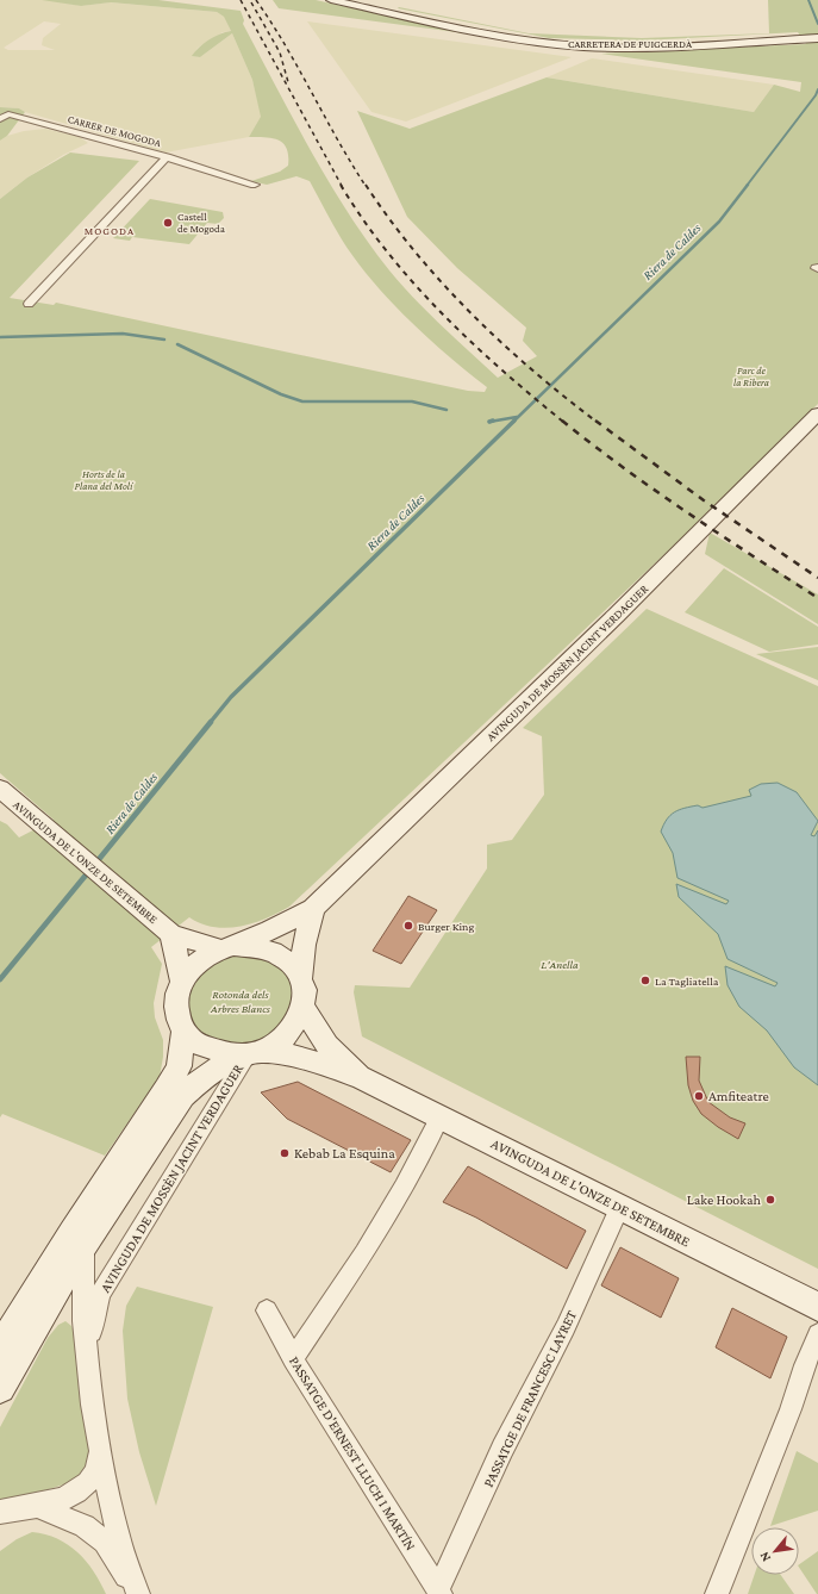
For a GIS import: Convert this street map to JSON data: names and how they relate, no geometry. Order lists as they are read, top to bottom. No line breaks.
{"streets":{"main road":["CARRETERA DE PUIGCERDÀ","AVINGUDA DE MOSSÈN JACINT VERDAGUER","AVINGUDA DE L'ONZE DE SETEMBRE"],"street":["CARRER DE MOGODA","PASSATGE DE FRANCESC LAYRET","PASSATGE D'ERNEST LLUCH I MARTÍN"]},"crossings":[["AVINGUDA DE MOSSÈN JACINT VERDAGUER","AVINGUDA DE L'ONZE DE SETEMBRE"],["AVINGUDA DE L'ONZE DE SETEMBRE","PASSATGE DE FRANCESC LAYRET"],["PASSATGE DE FRANCESC LAYRET","PASSATGE D'ERNEST LLUCH I MARTÍN"]],"districts":["MOGODA"],"water":["Riera de Caldes"],"parks":["Parc de la Ribera","Horts de la Plana del Molí","L'Anella","Rotonda dels Arbres Blancs"],"places":["Castell de Mogoda","Burger King","La Tagliatella","Amfiteatre","Kebab La Esquina","Lake Hookah"],"north":"bottom left"}
